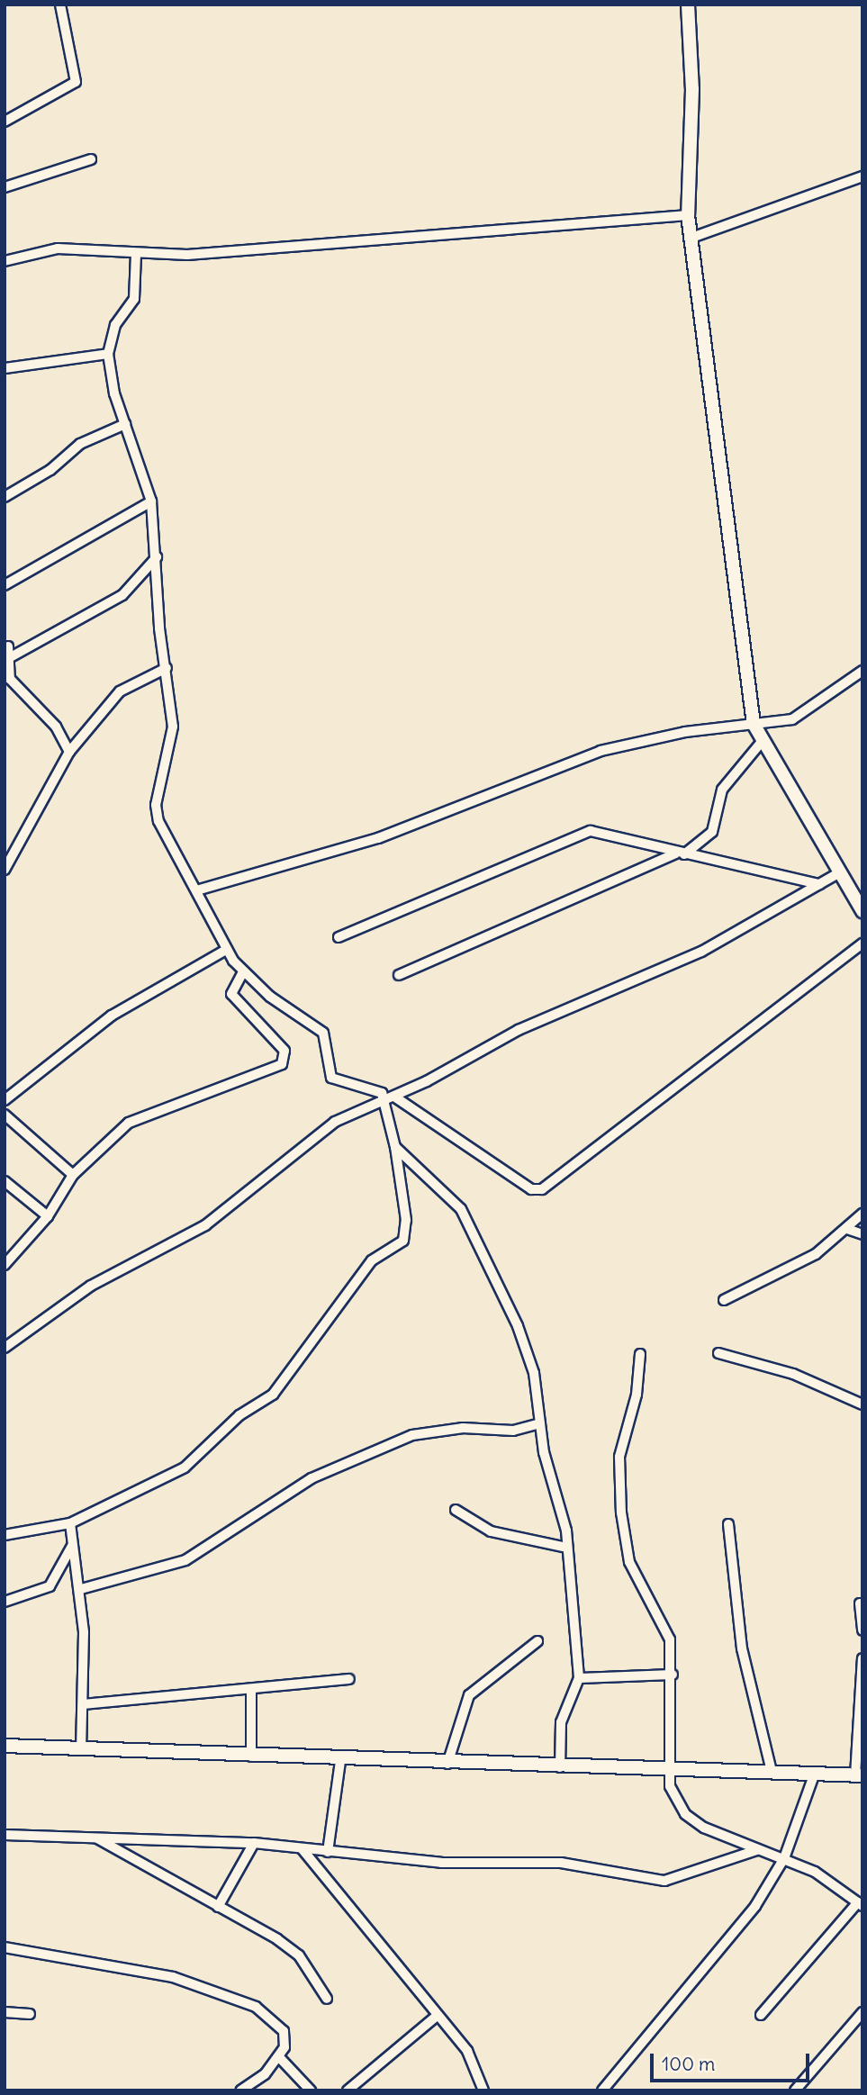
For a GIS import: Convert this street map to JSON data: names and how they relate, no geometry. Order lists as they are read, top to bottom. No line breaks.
{"scale_bar":"100 m"}
